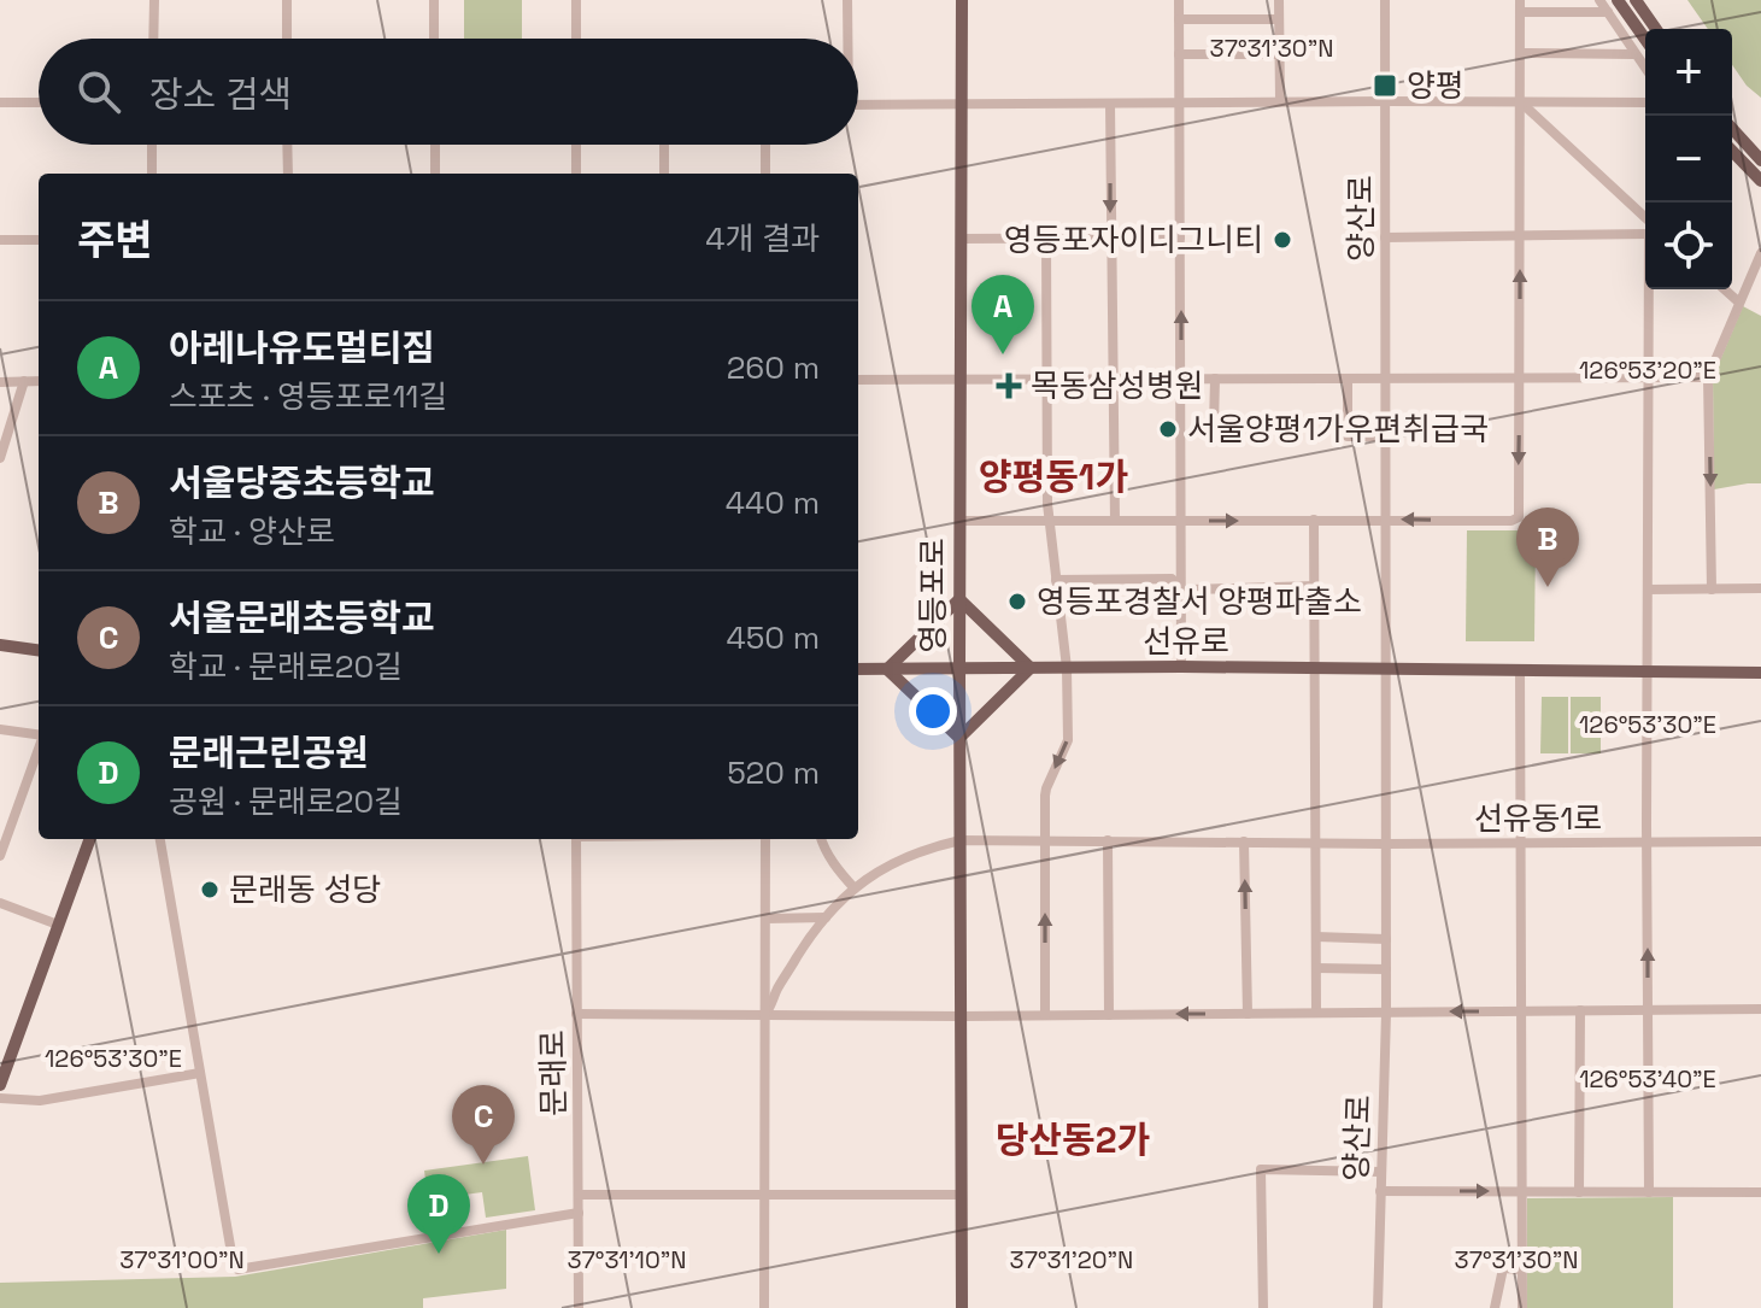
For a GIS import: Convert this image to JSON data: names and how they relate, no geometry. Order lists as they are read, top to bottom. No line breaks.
{"streets":{"main road":["영등포로","선유로"],"street":["양산로","선유동1로","문래로"]},"crossings":[["양산로","선유로"],["양산로","선유동1로"],["영등포로","선유로"],["영등포로","선유동1로"]],"districts":["양평동1가","당산동2가"],"places":{"transit":["양평"],"other":["영등포자이디그니티","서울양평1가우편취급국","영등포경찰서 양평파출소","문래동 성당"],"health":["목동삼성병원"]},"page":{"map_buttons":["+","−"],"search":"장소 검색","heading":["주변","4개 결과"],"pins":["A","B","C","D"],"list":[{"mark":"A","name":"아레나유도멀티짐","note":"스포츠 · 영등포로11길","value":"260 m"},{"mark":"B","name":"서울당중초등학교","note":"학교 · 양산로","value":"440 m"},{"mark":"C","name":"서울문래초등학교","note":"학교 · 문래로20길","value":"450 m"},{"mark":"D","name":"문래근린공원","note":"공원 · 문래로20길","value":"520 m"}]},"coordinates":["37°31'30\"N","126°53'20\"E","126°53'30\"E","126°53'40\"E","37°31'00\"N","37°31'10\"N","37°31'20\"N"]}
